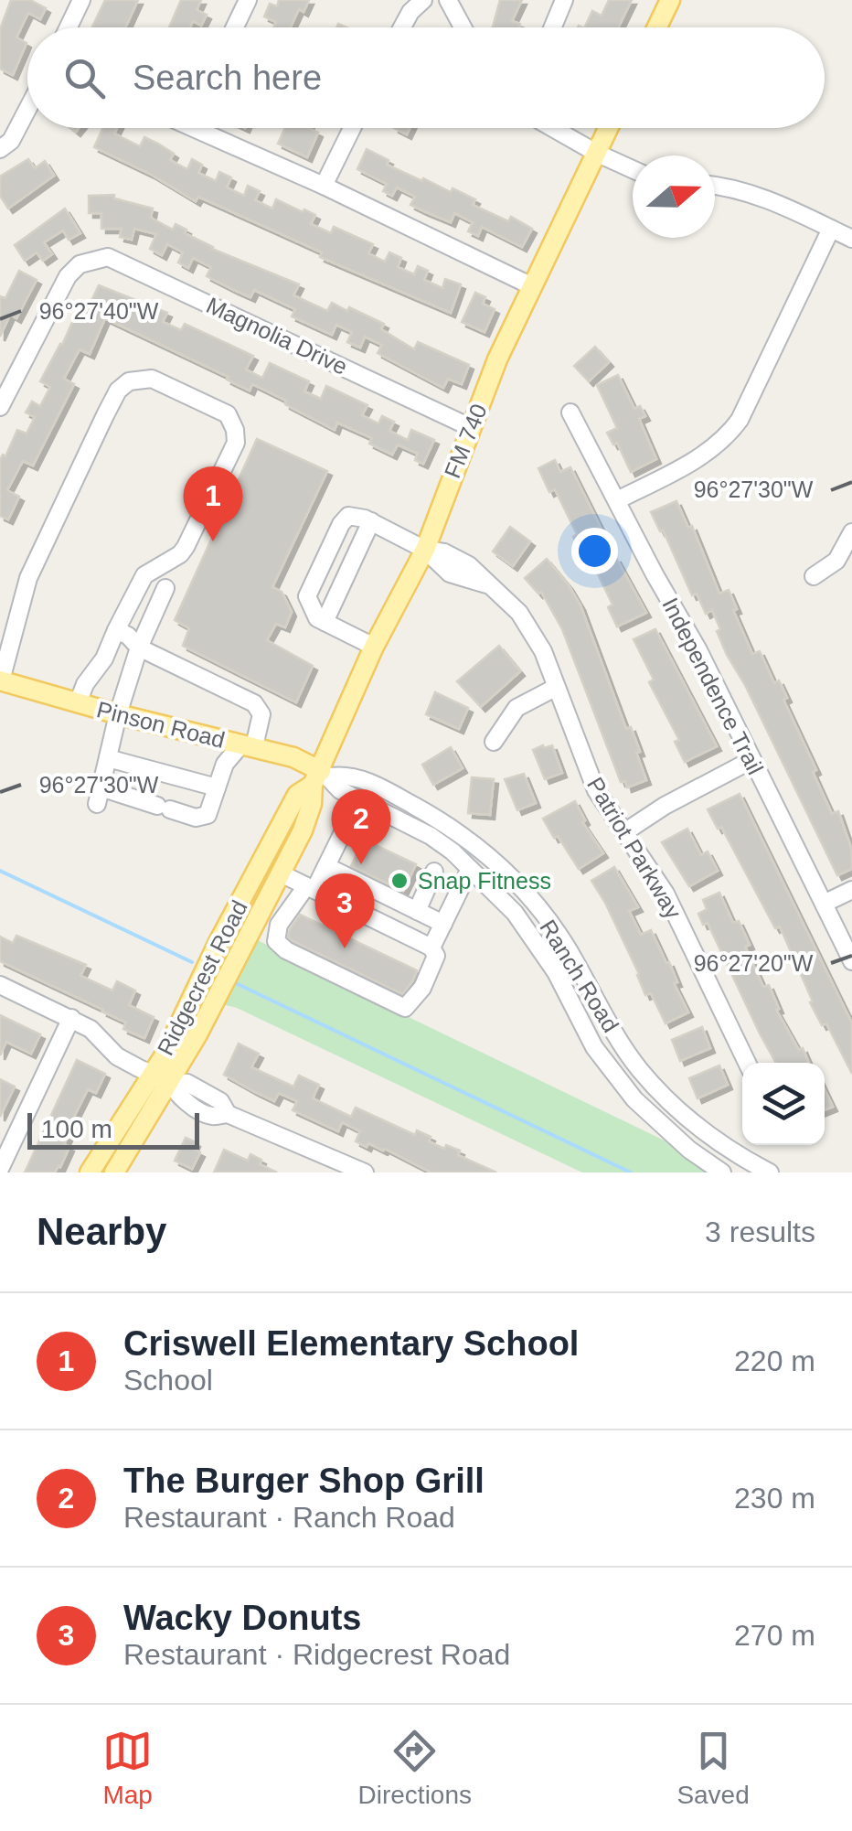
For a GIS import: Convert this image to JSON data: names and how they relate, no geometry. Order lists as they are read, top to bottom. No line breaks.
{"streets":{"main road":["FM 740","Pinson Road","Ridgecrest Road"],"street":["Magnolia Drive","Independence Trail","Patriot Parkway","Ranch Road"]},"crossings":[["Magnolia Drive","FM 740"],["FM 740","Pinson Road"],["FM 740","Patriot Parkway"],["FM 740","Ranch Road"],["FM 740","Ridgecrest Road"],["Pinson Road","Ranch Road"],["Pinson Road","Ridgecrest Road"],["Ranch Road","Ridgecrest Road"]],"places":["Snap Fitness"],"scale_bar":"100 m","north":"right","page":{"search":"Search here","pins":["1","2","3"],"scale":"100 m","heading":["Nearby","3 results"],"list":[{"mark":"1","name":"Criswell Elementary School","note":"School","value":"220 m"},{"mark":"2","name":"The Burger Shop Grill","note":"Restaurant · Ranch Road","value":"230 m"},{"mark":"3","name":"Wacky Donuts","note":"Restaurant · Ridgecrest Road","value":"270 m"}],"nav":["Map","Directions","Saved"]},"coordinates":["96°27'40\"W","96°27'30\"W","96°27'20\"W"]}
